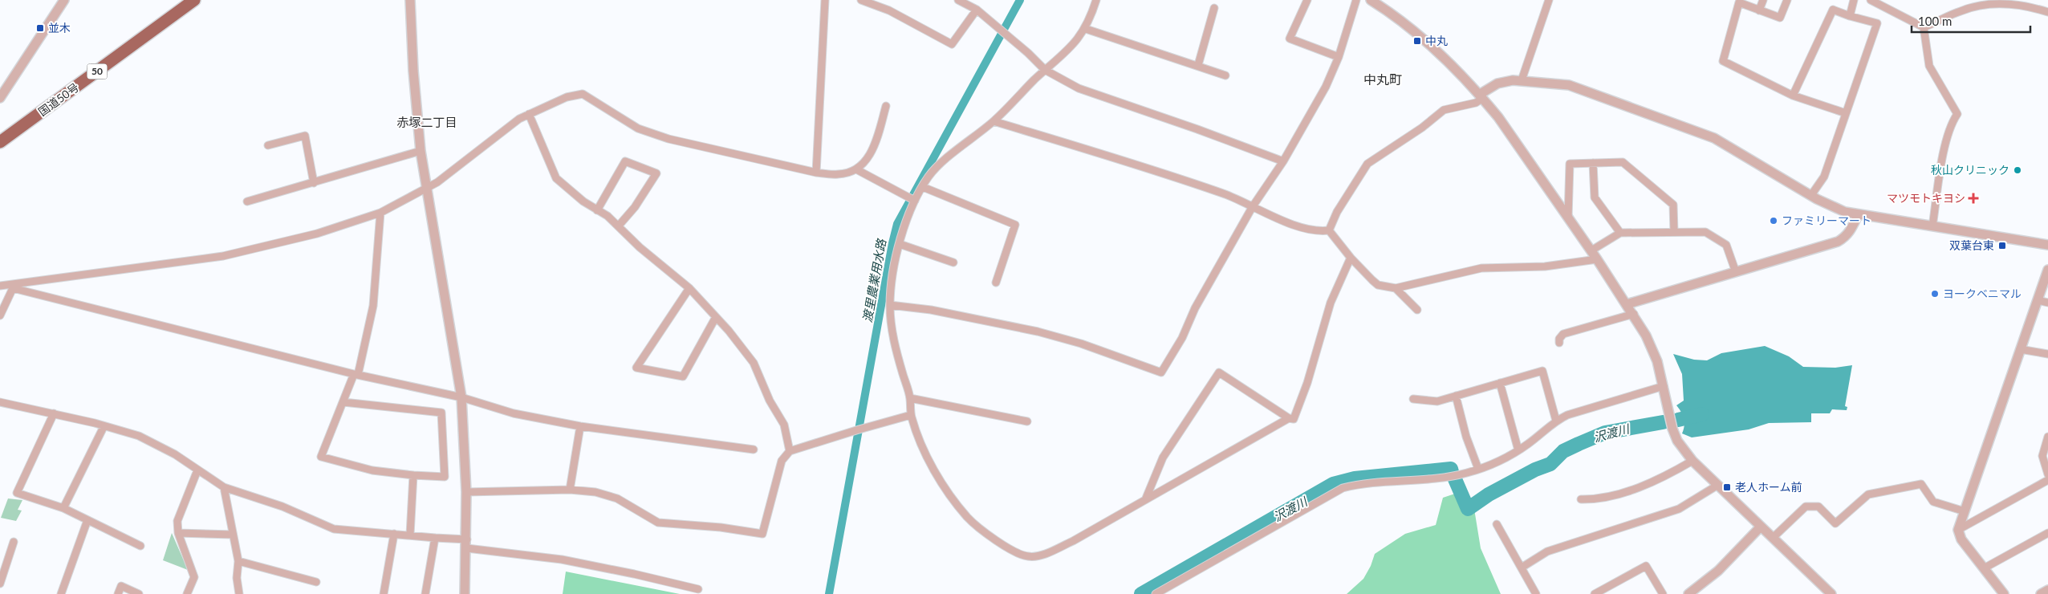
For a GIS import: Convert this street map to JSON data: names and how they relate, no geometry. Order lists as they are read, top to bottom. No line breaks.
{"streets":{"highway":["50","国道50号"]},"districts":["中丸町","赤塚二丁目"],"water":["渡里農業用水路","沢渡川"],"places":{"transit":["並木","中丸","双葉台東","老人ホーム前"],"other":["秋山クリニック","ファミリーマート","ヨークベニマル"],"health":["マツモトキヨシ"]},"scale_bar":"100 m"}
